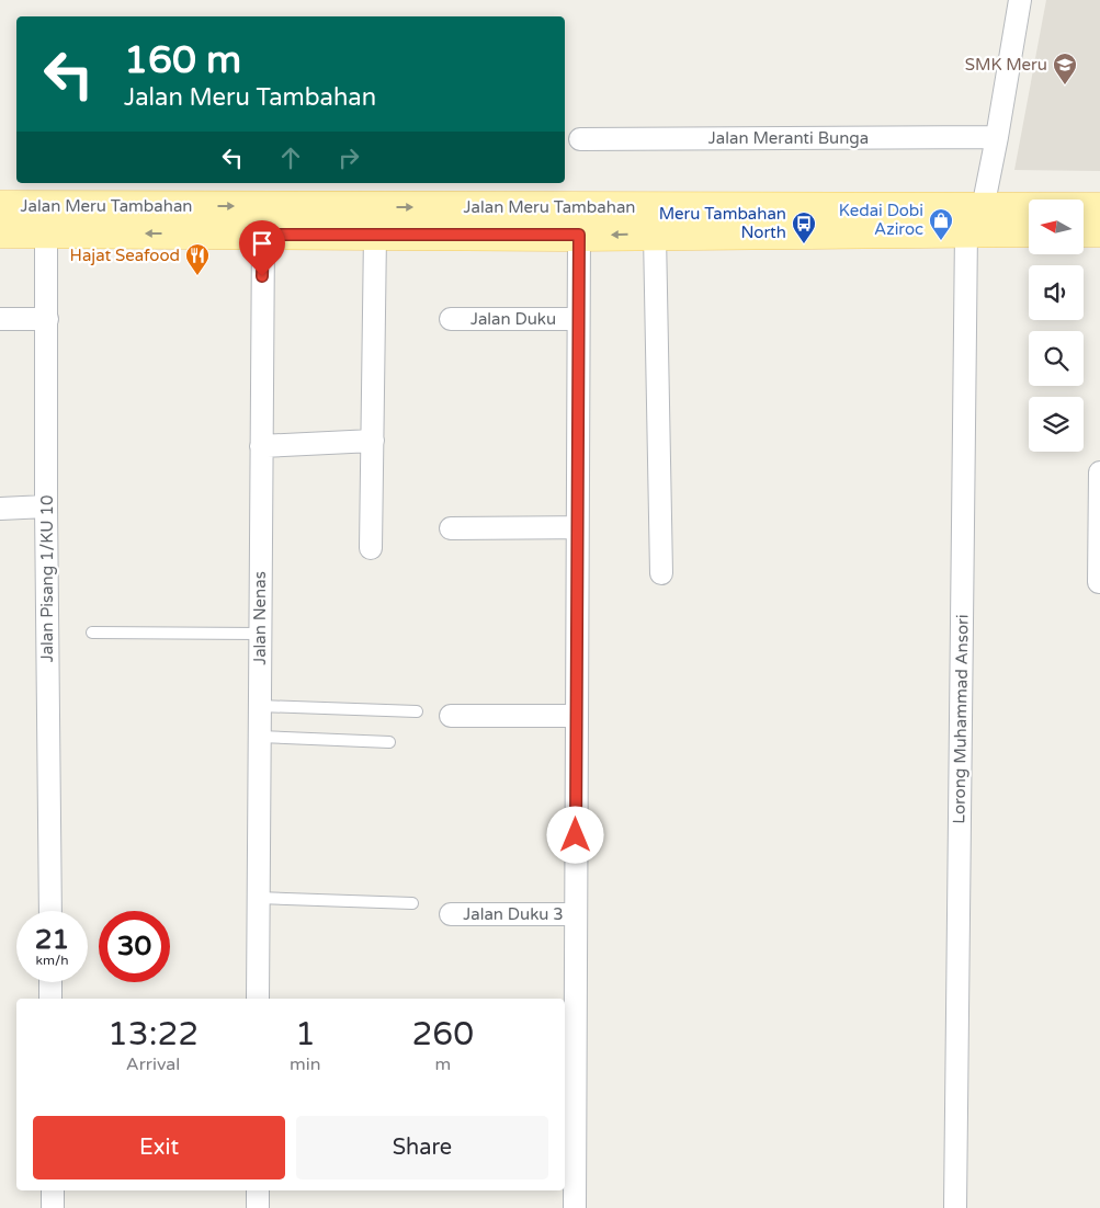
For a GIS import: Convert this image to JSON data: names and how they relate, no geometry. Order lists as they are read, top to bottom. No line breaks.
{"streets":{"main road":["Jalan Meru Tambahan"],"street":["Jalan Meranti Bunga","Jalan Duku","Jalan Pisang 1/KU 10","Jalan Nenas","Lorong Muhammad Ansori","Jalan Duku 3"]},"crossings":[["Jalan Meranti Bunga","Lorong Muhammad Ansori"],["Jalan Meru Tambahan","Jalan Pisang 1/KU 10"],["Jalan Meru Tambahan","Jalan Nenas"],["Jalan Meru Tambahan","Lorong Muhammad Ansori"]],"places":{"school or university":["SMK Meru"],"shop":["Kedai Dobi Aziroc"],"bus stop":["Meru Tambahan North"],"restaurant":["Hajat Seafood"]},"north":"left","page":{"turn":["160 m","Jalan Meru Tambahan"],"speed":"21 km/h","limit":"30","eta":["13:22","Arrival","1","min","260","m"],"buttons":["Exit","Share"]}}
